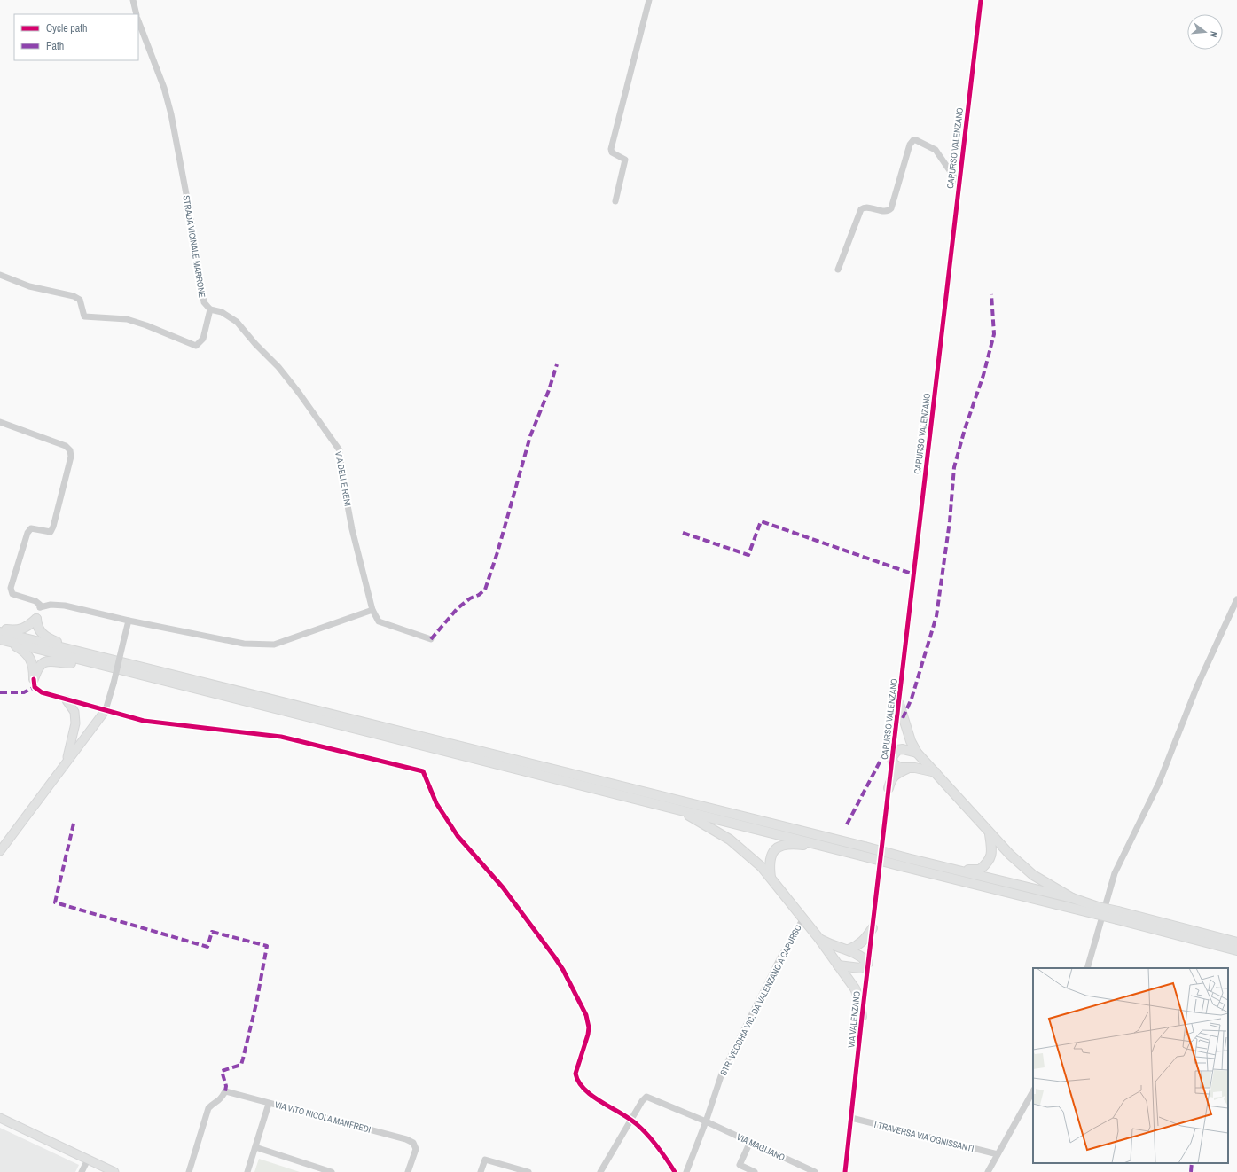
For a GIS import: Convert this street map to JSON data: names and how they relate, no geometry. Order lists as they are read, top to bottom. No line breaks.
{"streets":{"street":["CAPURSO VALENZANO","STRADA VICINALE MARRONE","VIA DELLE RENI","STR. VECCHIA VIC. DA VALENZANO A CAPURSO","VIA VALENZANO","VIA VITO NICOLA MANFREDI","I TRAVERSA VIA OGNISSANTI","VIA MAGLIANO"]},"crossings":[["CAPURSO VALENZANO","VIA VALENZANO"],["STRADA VICINALE MARRONE","VIA DELLE RENI"],["STR. VECCHIA VIC. DA VALENZANO A CAPURSO","VIA MAGLIANO"],["VIA VALENZANO","I TRAVERSA VIA OGNISSANTI"]],"legend":["Cycle path","Path"],"north":"right"}
